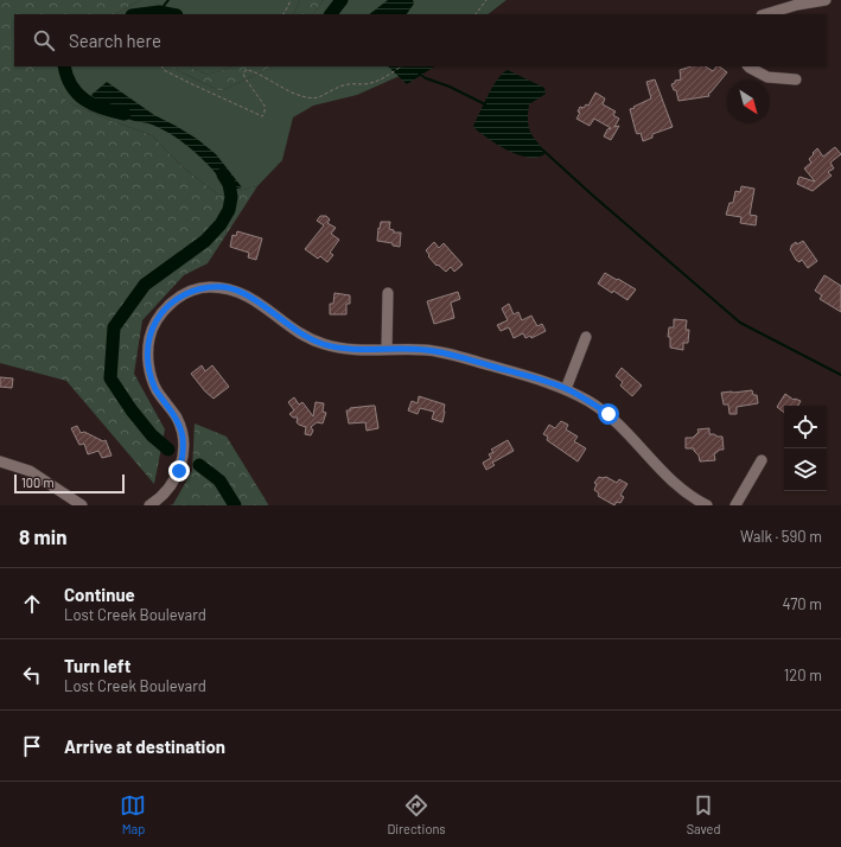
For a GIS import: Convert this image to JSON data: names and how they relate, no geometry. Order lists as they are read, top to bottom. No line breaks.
{"scale_bar":"100 m","north":"bottom right","page":{"search":"Search here","scale":"100 m","heading":["8 min","Walk · 590 m"],"list":[["Continue","Lost Creek Boulevard","470 m"],["Turn left","Lost Creek Boulevard","120 m"],"Arrive at destination"],"nav":["Map","Directions","Saved"]}}
